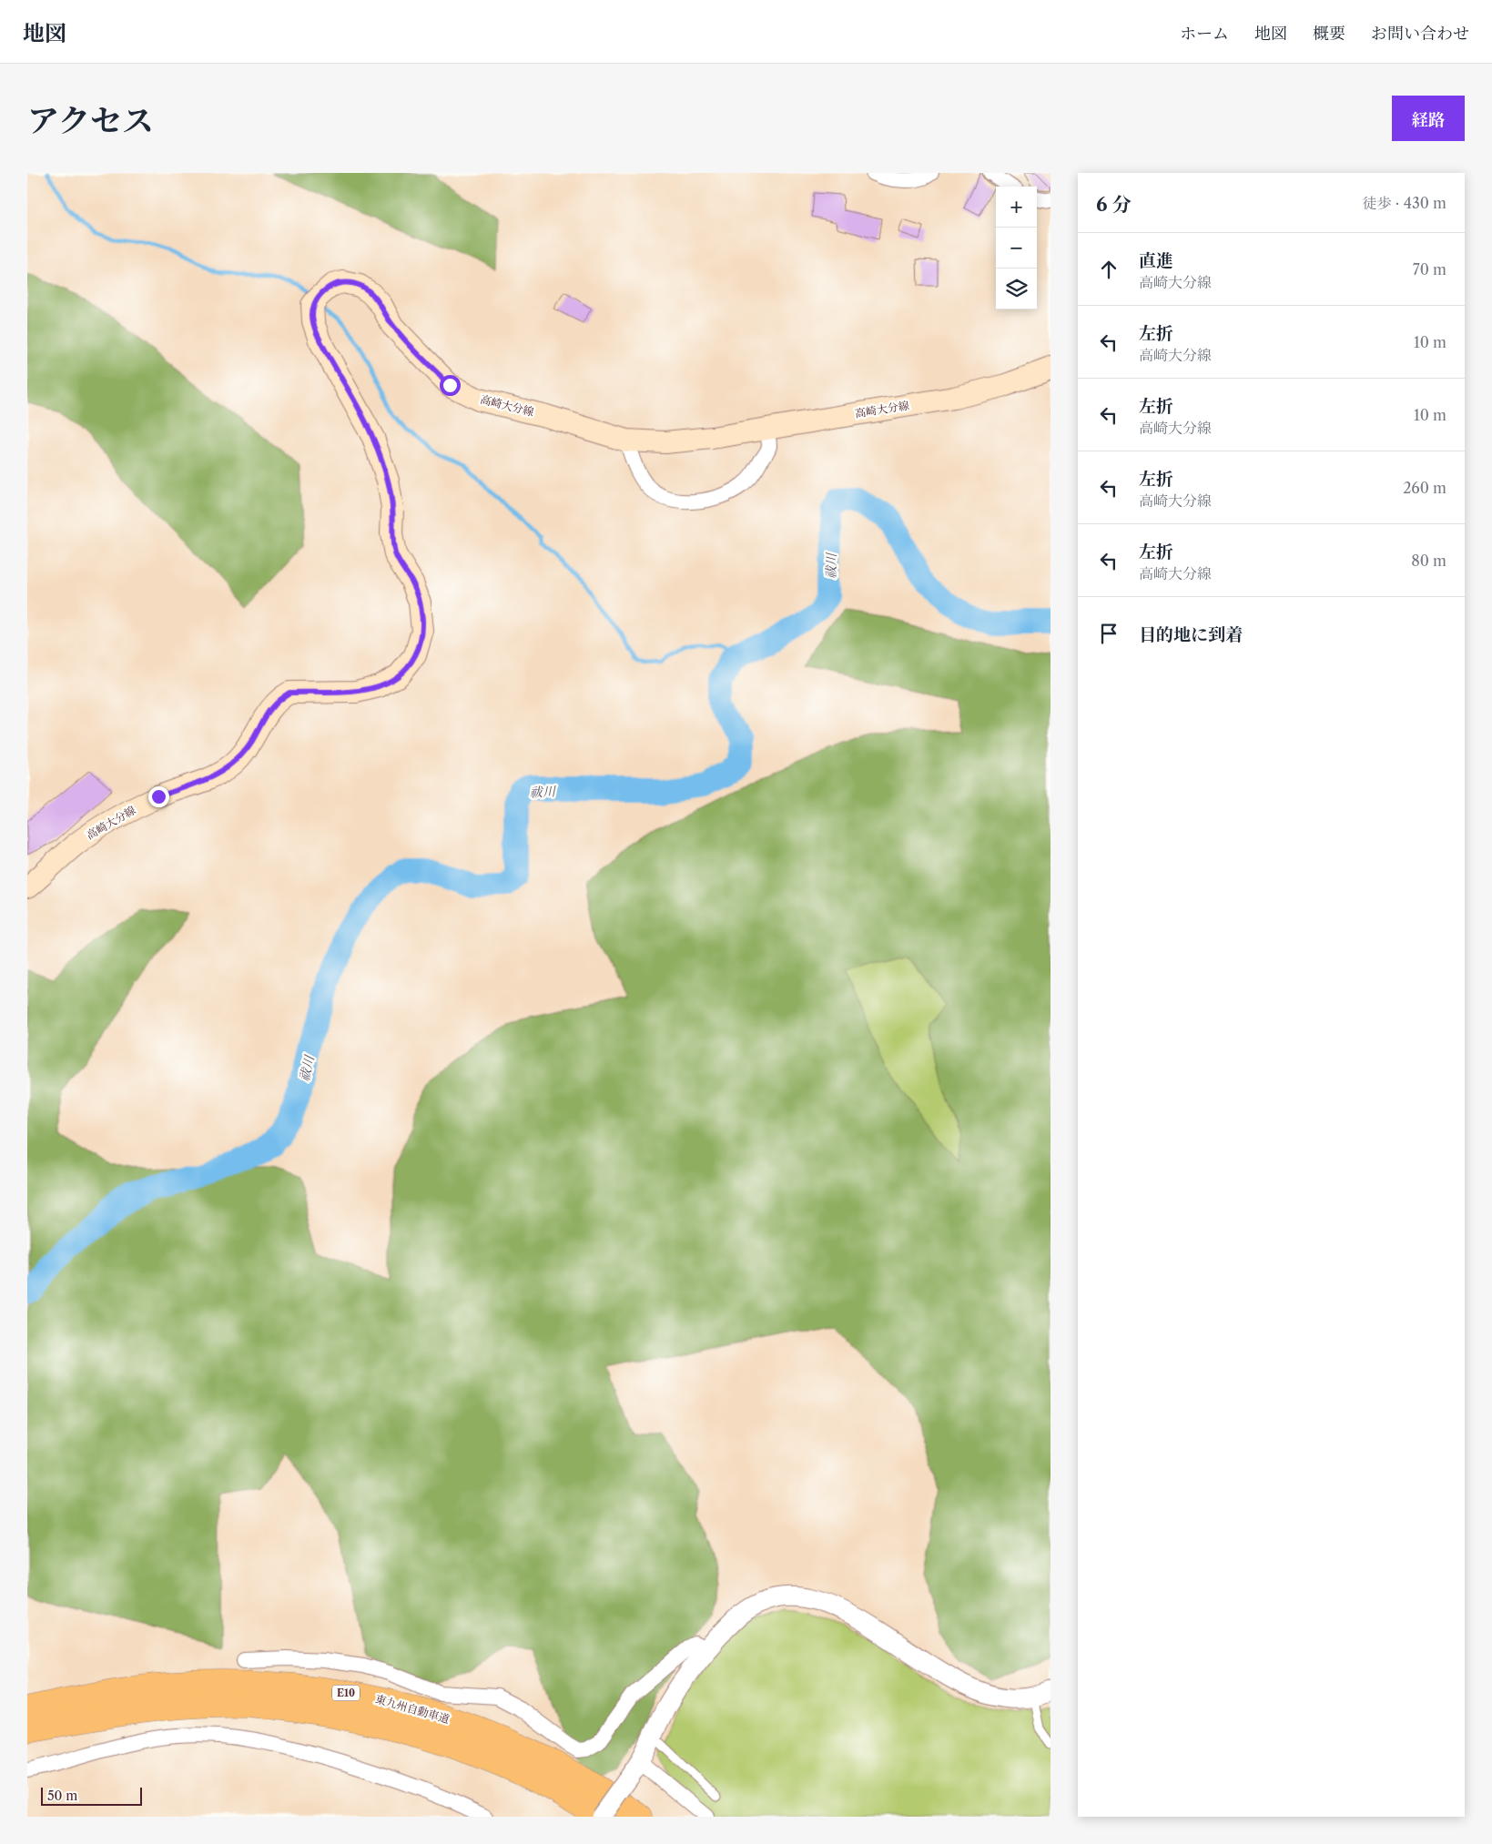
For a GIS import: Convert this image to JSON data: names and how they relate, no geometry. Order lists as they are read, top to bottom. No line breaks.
{"streets":{"highway":["E10","東九州自動車道"],"main road":["高崎大分線"]},"water":["祓川"],"scale_bar":"50 m","page":{"header":"地図","nav":["ホーム","地図","概要","お問い合わせ"],"title":"アクセス","buttons":"経路","heading":["6 分","徒歩 · 430 m"],"map_buttons":["+","−"],"list":[["直進","高崎大分線","70 m"],["左折","高崎大分線","10 m"],["左折","高崎大分線","10 m"],["左折","高崎大分線","260 m"],["左折","高崎大分線","80 m"],"目的地に到着"],"scale":"50 m"}}
